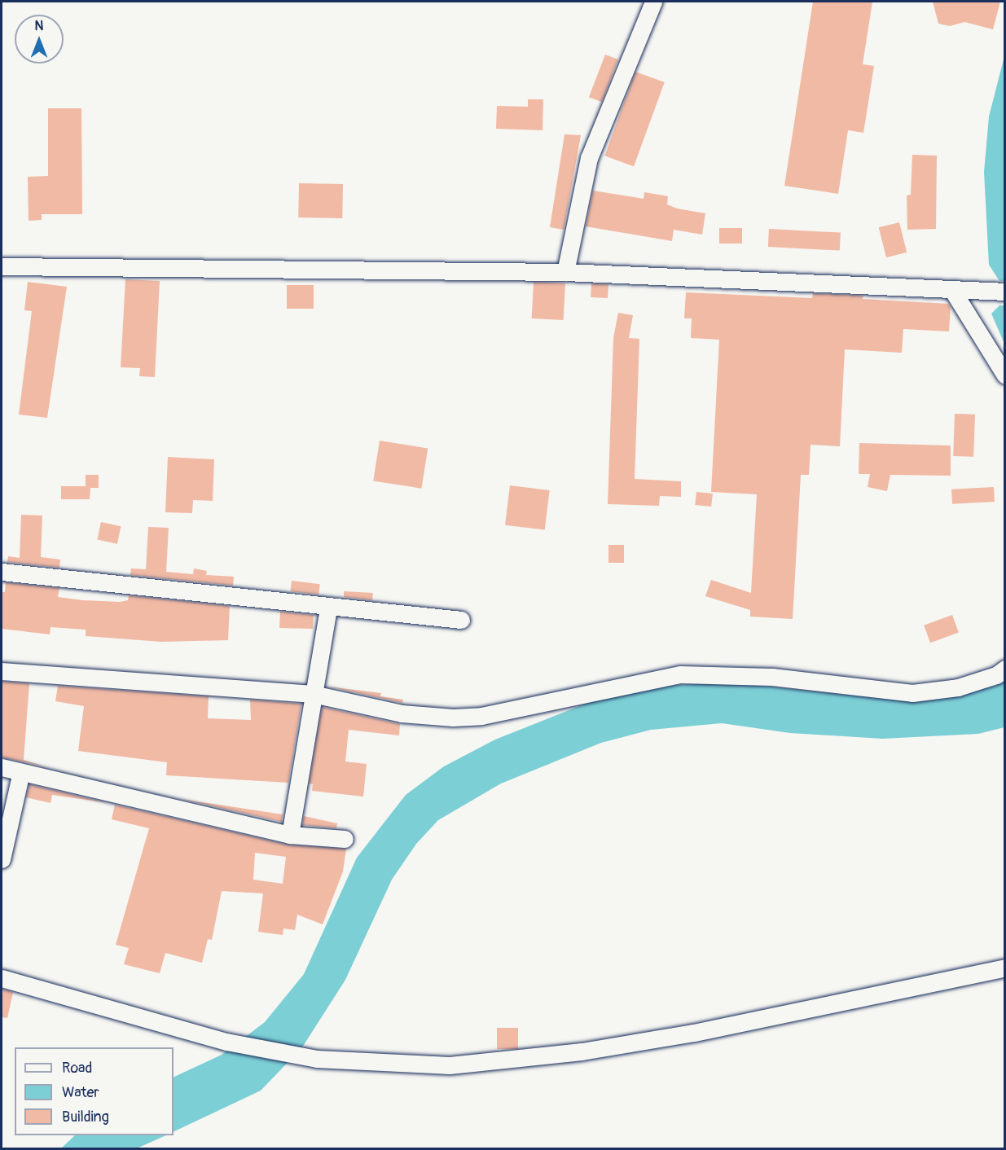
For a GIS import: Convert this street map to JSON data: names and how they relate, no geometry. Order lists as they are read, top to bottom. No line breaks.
{"legend":["Road","Water","Building"],"north":"top"}
